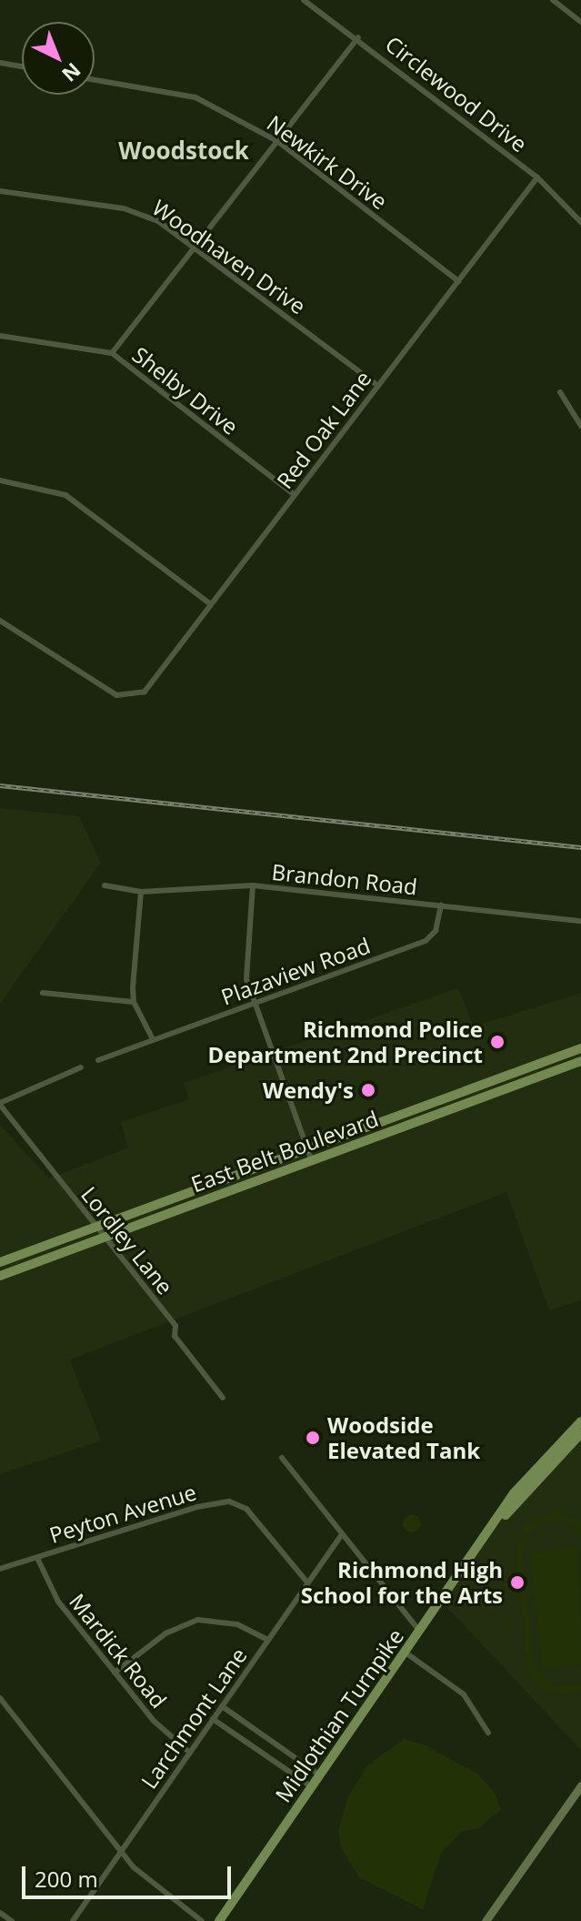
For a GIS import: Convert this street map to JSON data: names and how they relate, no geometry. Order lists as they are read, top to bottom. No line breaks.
{"streets":{"main road":["East Belt Boulevard","Midlothian Turnpike"],"street":["Circlewood Drive","Newkirk Drive","Woodhaven Drive","Shelby Drive","Red Oak Lane","Brandon Road","Plazaview Road","Lordley Lane","Peyton Avenue","Mardick Road","Larchmont Lane"]},"crossings":[["Circlewood Drive","Red Oak Lane"],["Newkirk Drive","Red Oak Lane"],["Woodhaven Drive","Red Oak Lane"],["Shelby Drive","Red Oak Lane"],["Brandon Road","Plazaview Road"],["East Belt Boulevard","Lordley Lane"],["Peyton Avenue","Mardick Road"],["Peyton Avenue","Larchmont Lane"],["Mardick Road","Larchmont Lane"]],"districts":["Woodstock"],"places":["Richmond Police Department 2nd Precinct","Wendy's","Woodside Elevated Tank","Richmond High School for the Arts"],"scale_bar":"200 m","north":"bottom right"}
